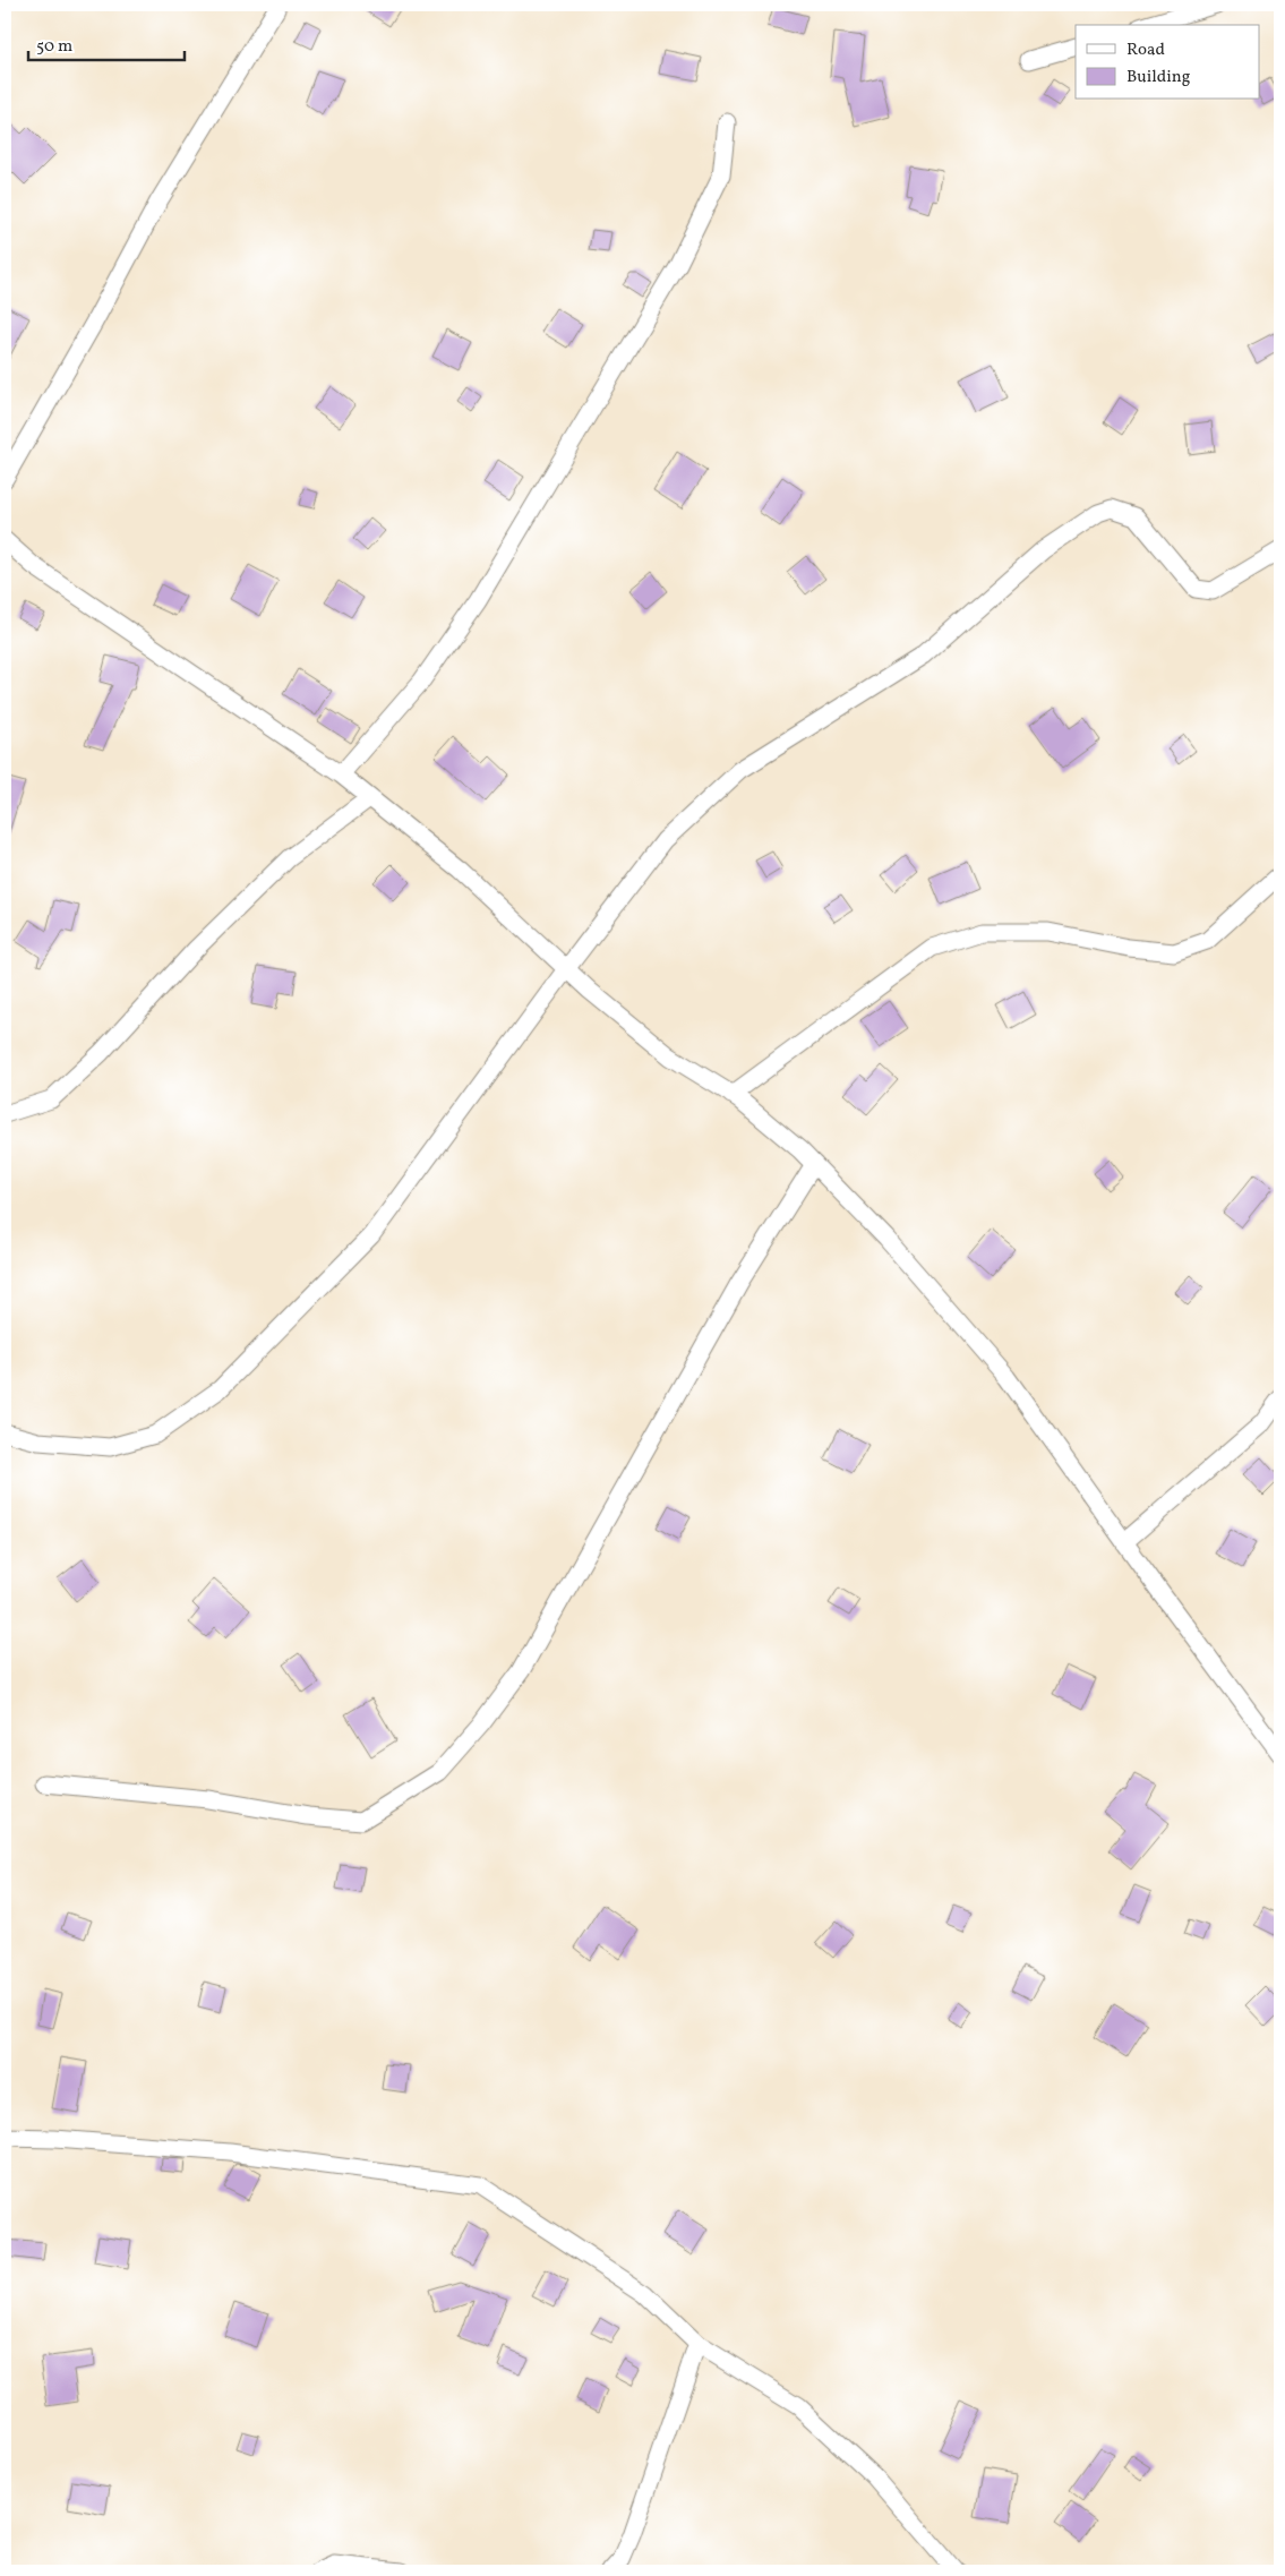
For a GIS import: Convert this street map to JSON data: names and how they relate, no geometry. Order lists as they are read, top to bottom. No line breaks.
{"legend":["Road","Building"],"scale_bar":"50 m"}
